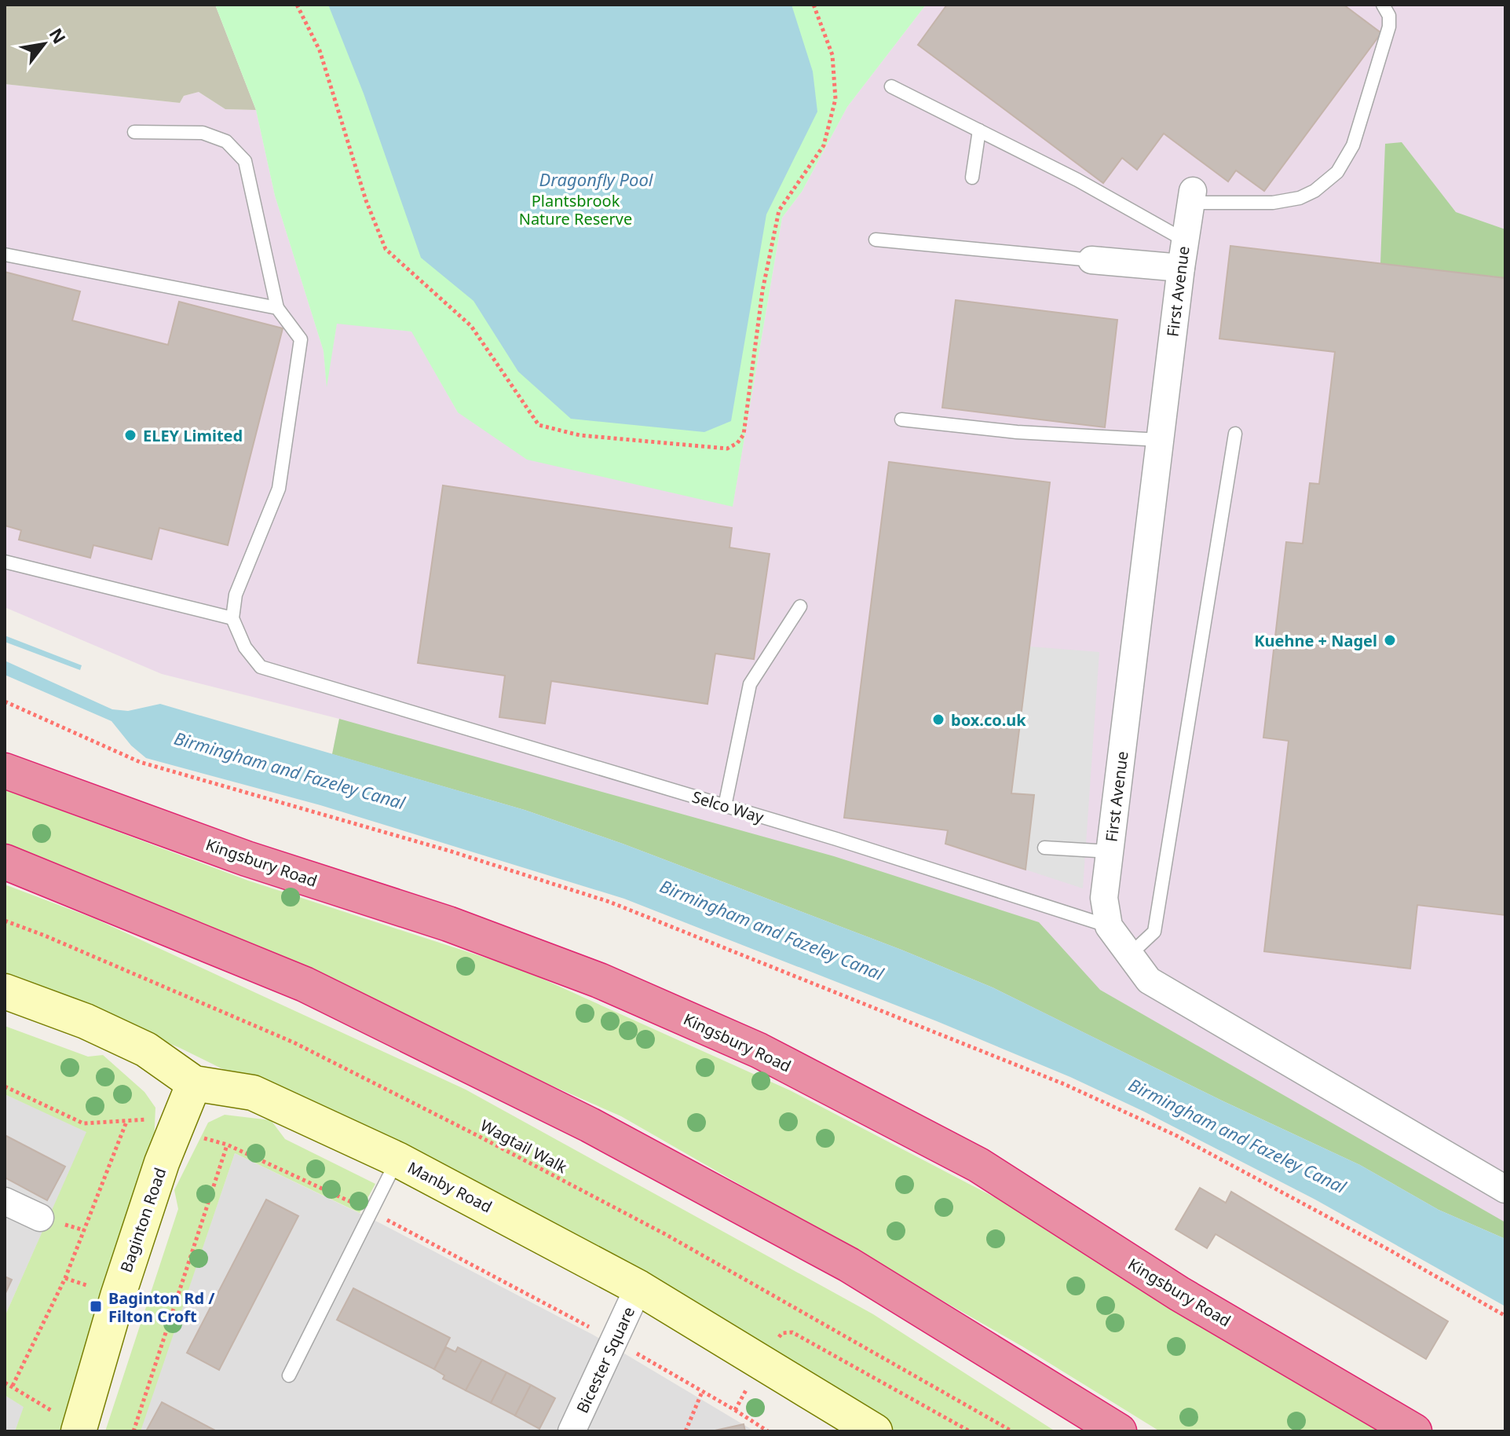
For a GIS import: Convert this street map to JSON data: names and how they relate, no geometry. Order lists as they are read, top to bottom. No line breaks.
{"streets":{"highway":["Kingsbury Road"],"street":["First Avenue","Manby Road","Baginton Road","Bicester Square"],"lane":["Selco Way"],"path":["Wagtail Walk"]},"crossings":[["First Avenue","Selco Way"],["Manby Road","Baginton Road"],["Manby Road","Bicester Square"]],"water":["Dragonfly Pool","Birmingham and Fazeley Canal"],"parks":["Plantsbrook Nature Reserve"],"places":{"other":["ELEY Limited","Kuehne + Nagel","box.co.uk"],"transit":["Baginton Rd / Filton Croft"]},"north":"top right"}
